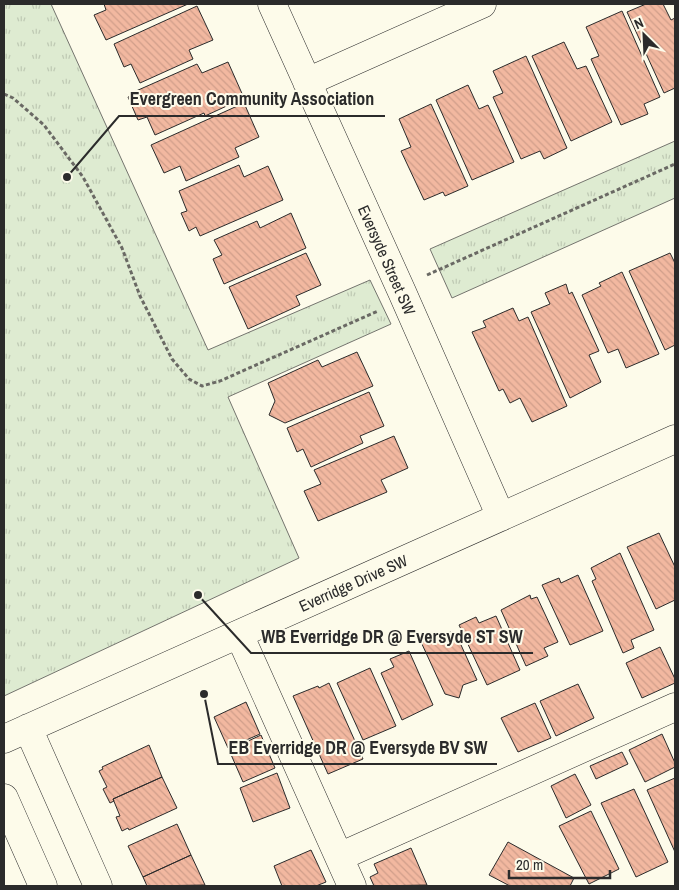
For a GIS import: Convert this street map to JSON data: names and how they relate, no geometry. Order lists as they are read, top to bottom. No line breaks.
{"streets":{"street":["Eversyde Street SW","Everridge Drive SW"]},"crossings":[["Eversyde Street SW","Everridge Drive SW"]],"places":["Evergreen Community Association","WB Everridge DR @ Eversyde ST SW","EB Everridge DR @ Eversyde BV SW"],"scale_bar":"20 m","north":"top left"}
